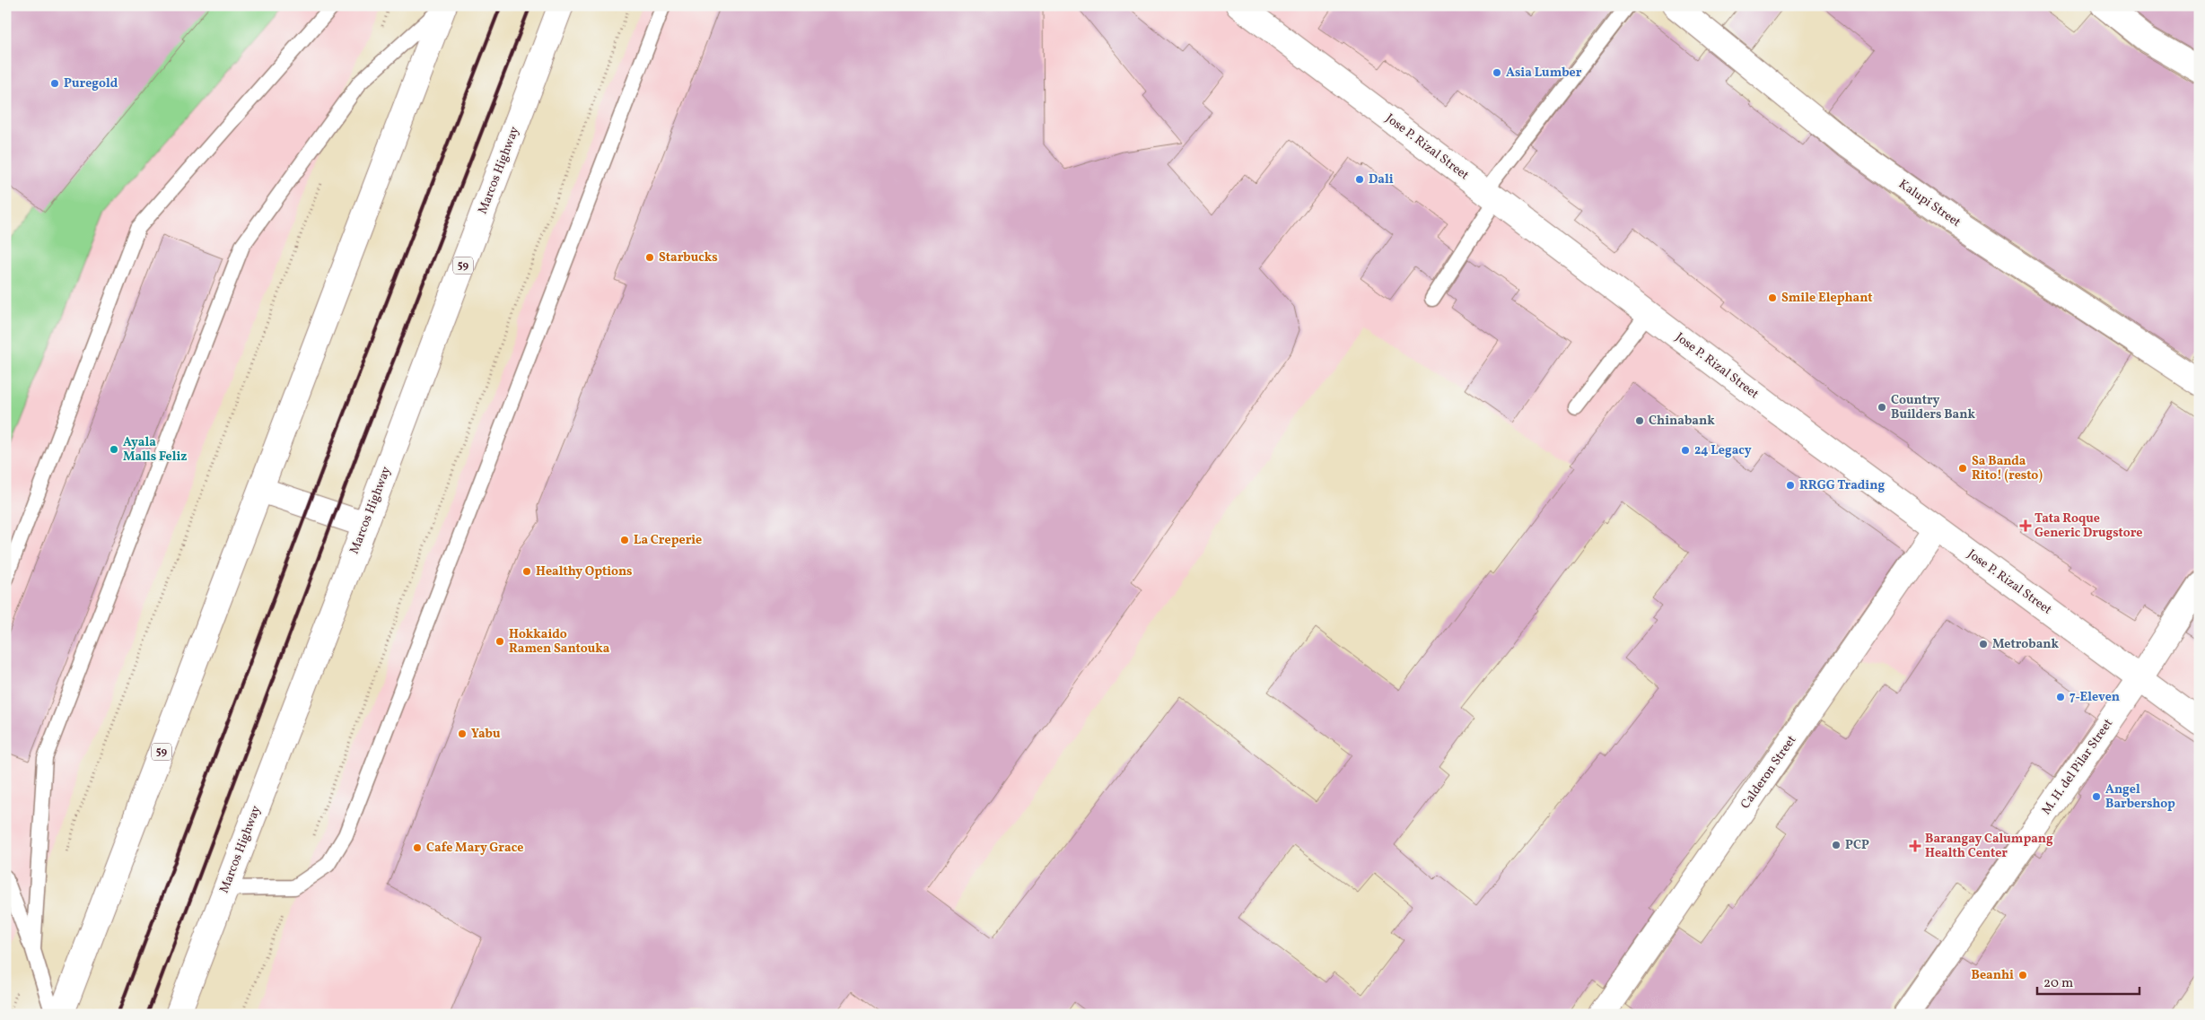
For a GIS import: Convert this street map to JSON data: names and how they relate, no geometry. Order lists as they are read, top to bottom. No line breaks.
{"streets":{"street":["Jose P. Rizal Street","Marcos Highway","Kalupi Street","59","M. H. del Pilar Street","Calderon Street"]},"crossings":[["Jose P. Rizal Street","M. H. del Pilar Street"],["Jose P. Rizal Street","Calderon Street"]],"places":{"other":["Asia Lumber","Puregold","Dali","Starbucks","Smile Elephant","Country Builders Bank","Chinabank","Ayala Malls Feliz","24 Legacy","Sa Banda Rito! (resto)","RRGG Trading","La Creperie","Healthy Options","Hokkaido Ramen Santouka","Metrobank","7-Eleven","Yabu","Angel Barbershop","PCP","Cafe Mary Grace","Beanhi"],"health":["Tata Roque Generic Drugstore","Barangay Calumpang Health Center"]},"scale_bar":"20 m"}
